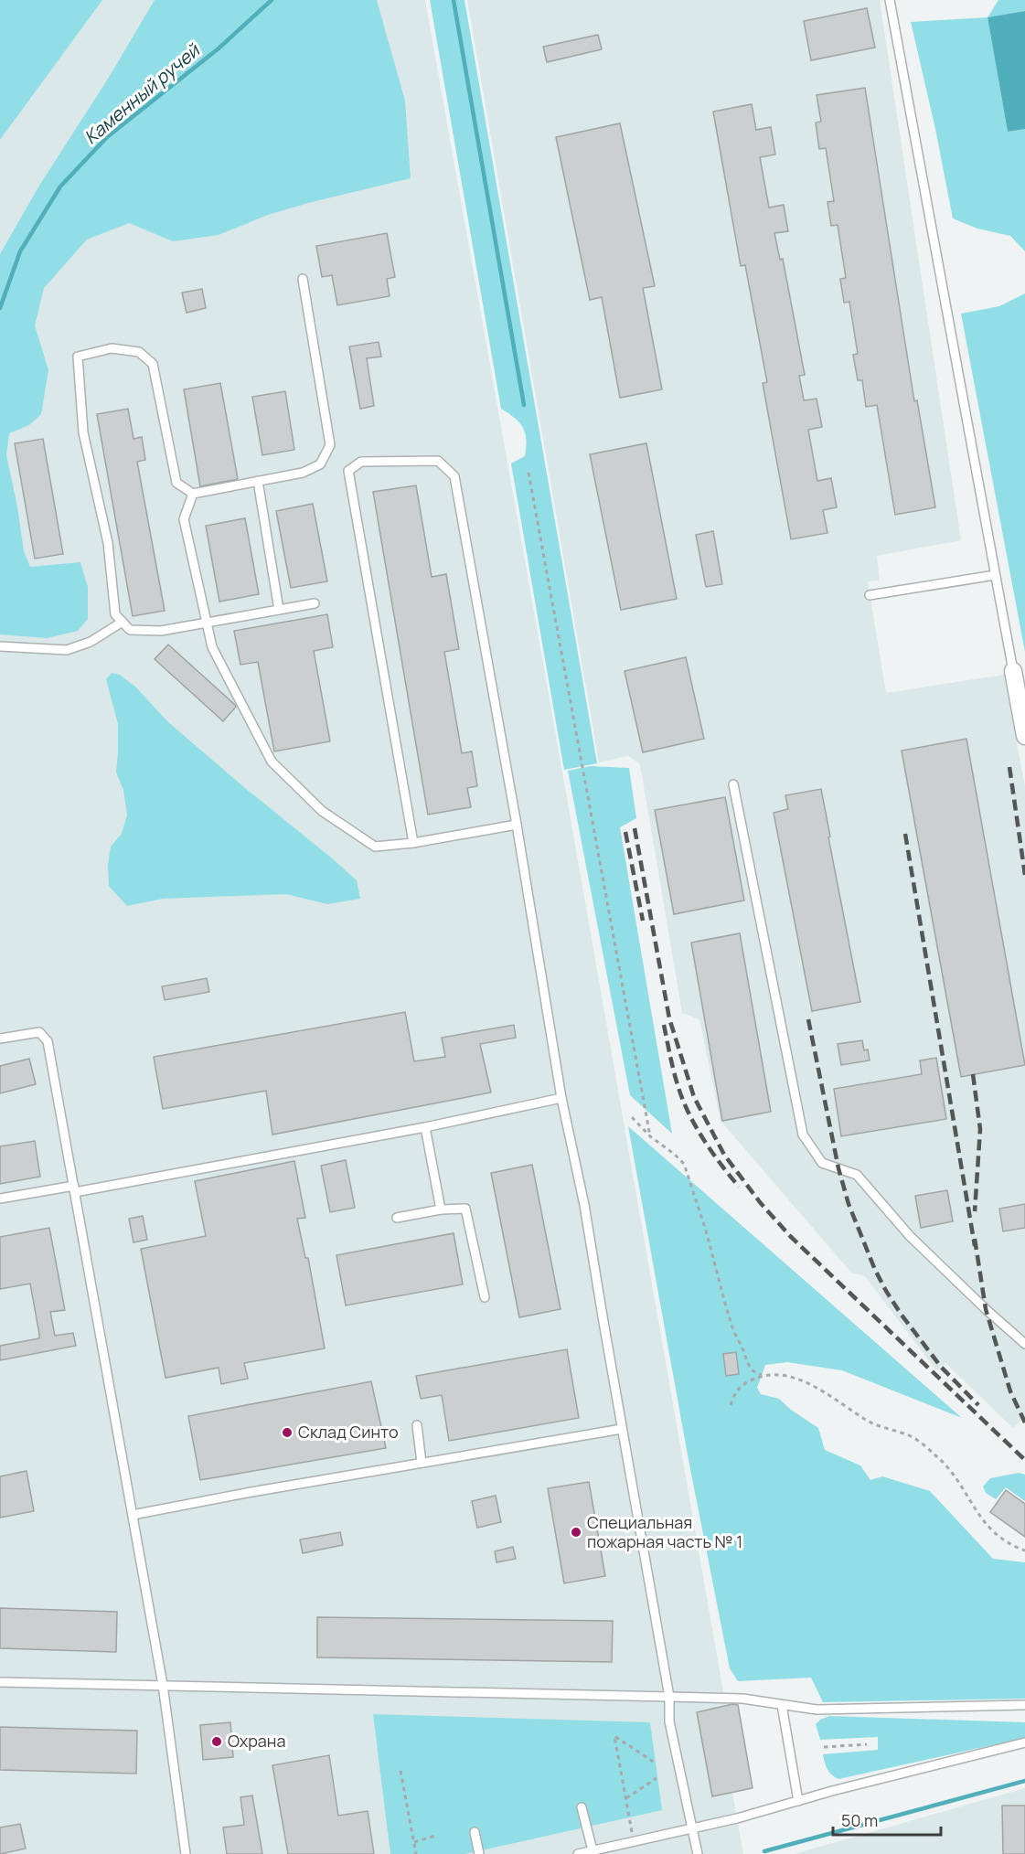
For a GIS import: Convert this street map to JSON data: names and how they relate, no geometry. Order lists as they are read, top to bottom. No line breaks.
{"water":["Каменный ручей"],"places":["Склад Синто","Специальная пожарная часть № 1","Охрана"],"scale_bar":"50 m"}
